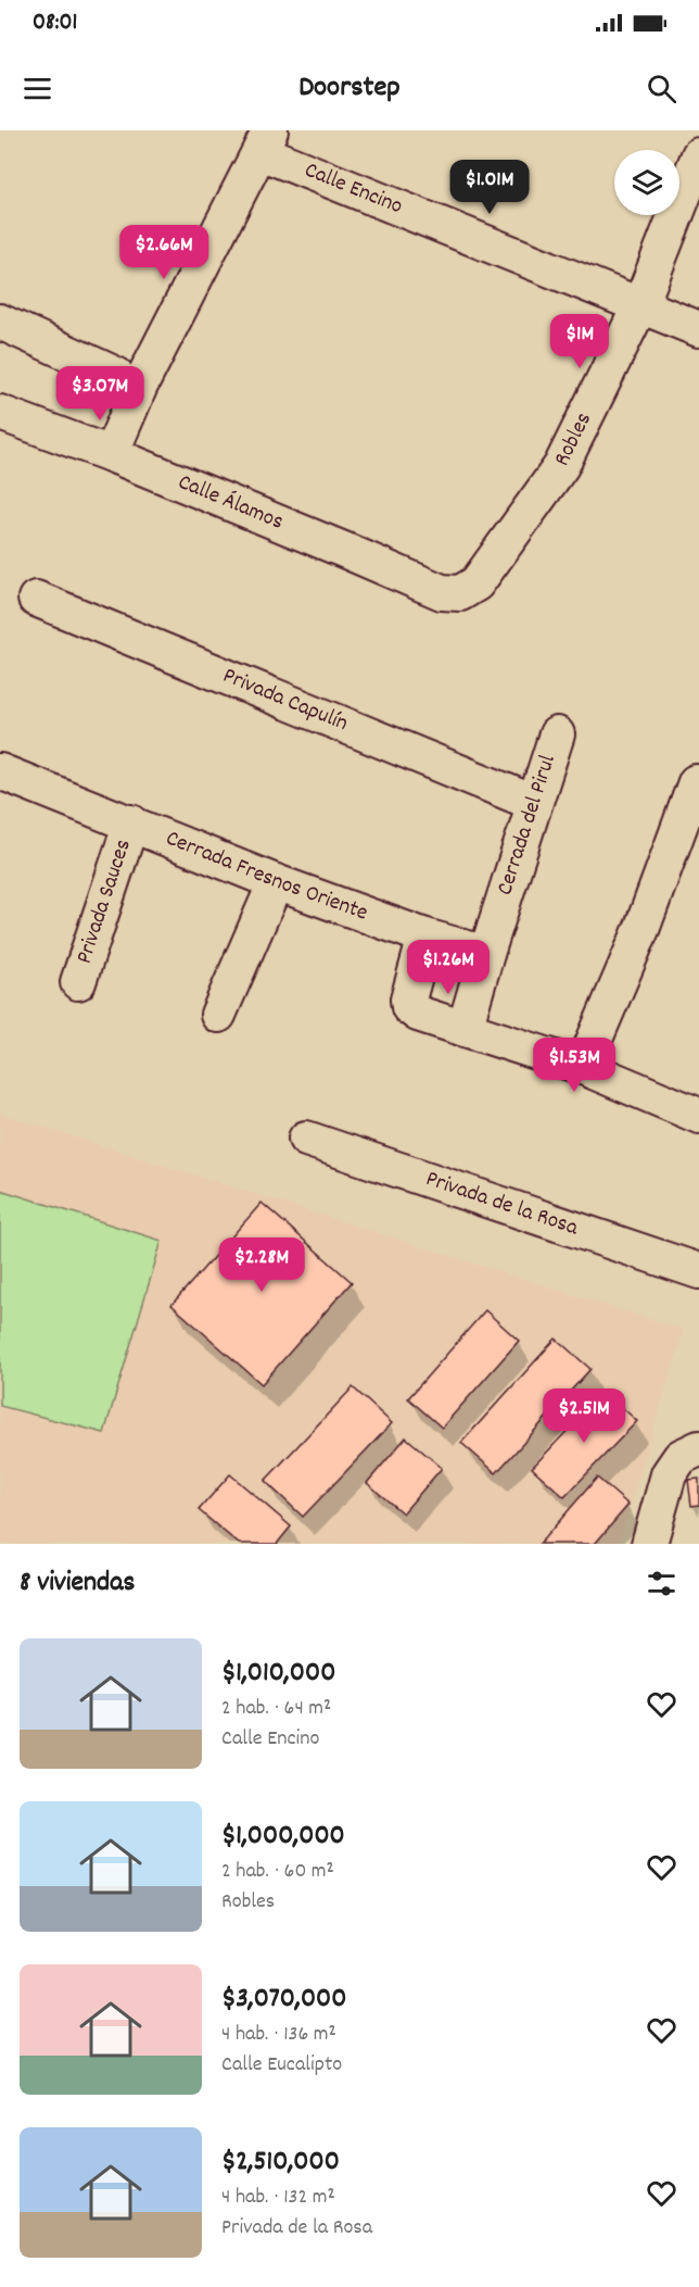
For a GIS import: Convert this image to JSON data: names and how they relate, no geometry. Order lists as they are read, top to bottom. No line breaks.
{"streets":{"street":["Calle Encino","Robles","Calle Álamos","Privada Capulín","Cerrada del Pirul","Cerrada Fresnos Oriente","Privada Sauces","Privada de la Rosa"]},"crossings":[["Calle Encino","Robles"],["Robles","Calle Álamos"],["Privada Capulín","Cerrada del Pirul"],["Cerrada del Pirul","Cerrada Fresnos Oriente"],["Cerrada Fresnos Oriente","Privada Sauces"]],"page":{"status":"08:01","header":"Doorstep","price":["$1.01M","$2.66M","$1M","$3.07M","$1.26M","$1.53M","$2.28M","$2.51M"],"heading":"8 viviendas","list":[{"name":"$1,010,000","note":"2 hab. · 64 m² · Calle Encino"},{"name":"$1,000,000","note":"2 hab. · 60 m² · Robles"},{"name":"$3,070,000","note":"4 hab. · 136 m² · Calle Eucalipto"},{"name":"$2,510,000","note":"4 hab. · 132 m² · Privada de la Rosa"}]}}
